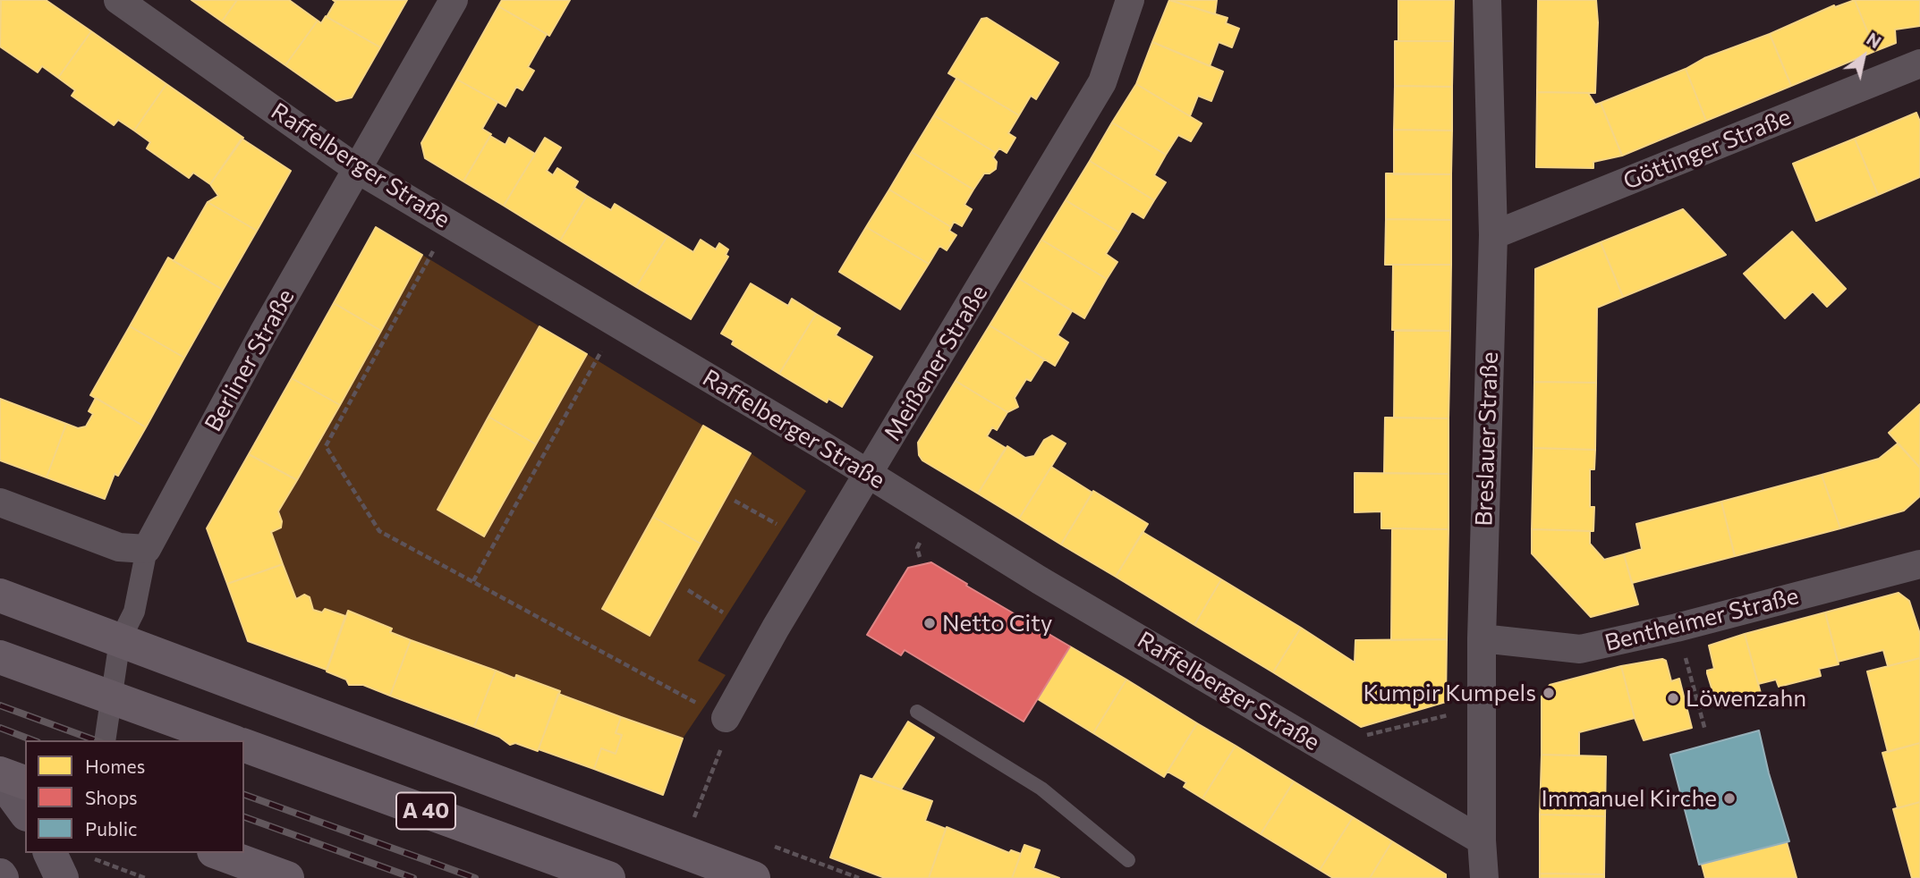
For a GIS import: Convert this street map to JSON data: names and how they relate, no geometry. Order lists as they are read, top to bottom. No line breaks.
{"streets":{"highway":["A 40"],"street":["Göttinger Straße","Raffelberger Straße","Berliner Straße","Meißener Straße","Breslauer Straße","Bentheimer Straße"]},"crossings":[["Göttinger Straße","Breslauer Straße"],["Raffelberger Straße","Berliner Straße"],["Raffelberger Straße","Meißener Straße"],["Raffelberger Straße","Breslauer Straße"],["Breslauer Straße","Bentheimer Straße"]],"places":["Netto City","Kumpir Kumpels","Löwenzahn","Immanuel Kirche"],"legend":["Homes","Shops","Public"],"north":"top right"}
